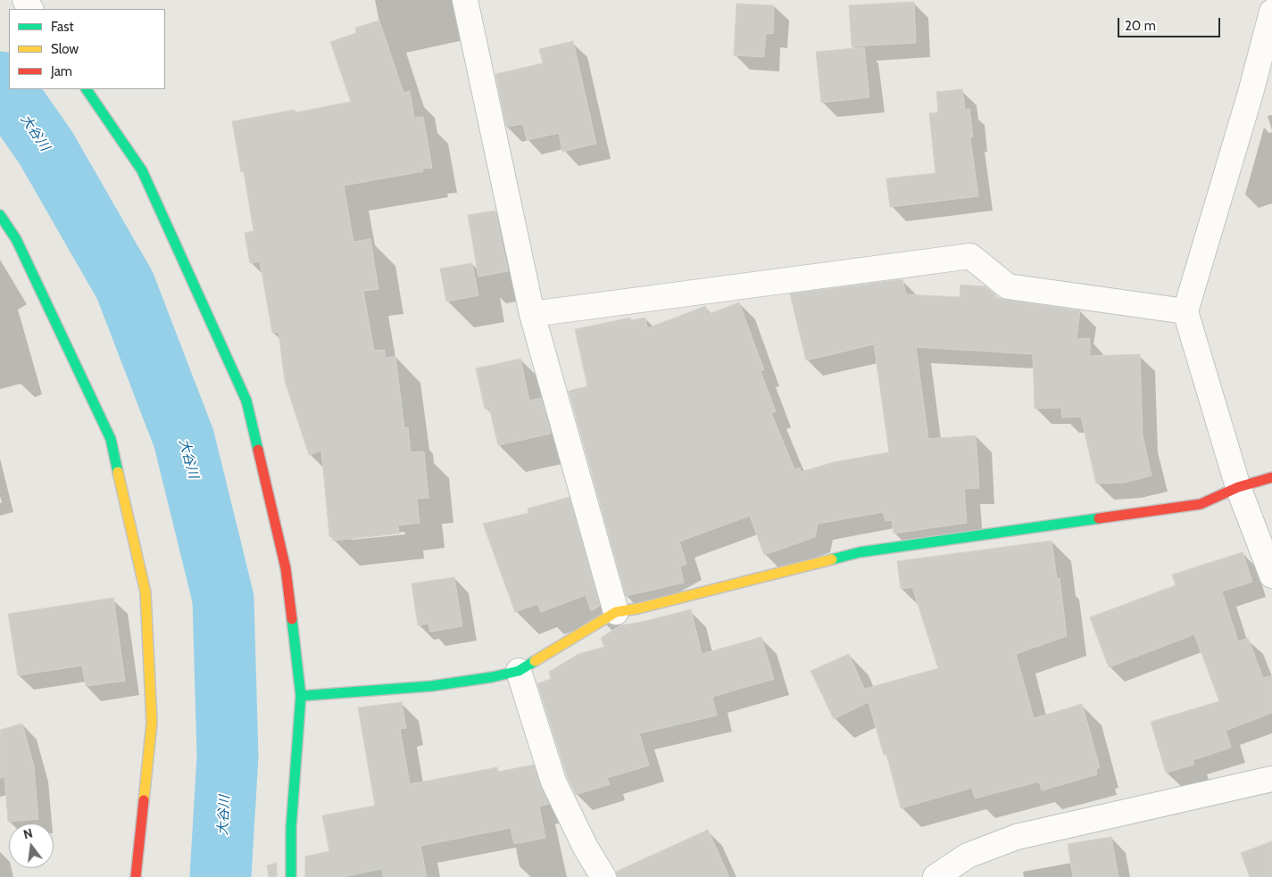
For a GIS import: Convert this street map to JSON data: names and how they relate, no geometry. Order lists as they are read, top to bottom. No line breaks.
{"water":["大谷川"],"legend":["Fast","Slow","Jam"],"scale_bar":"20 m","north":"top"}
